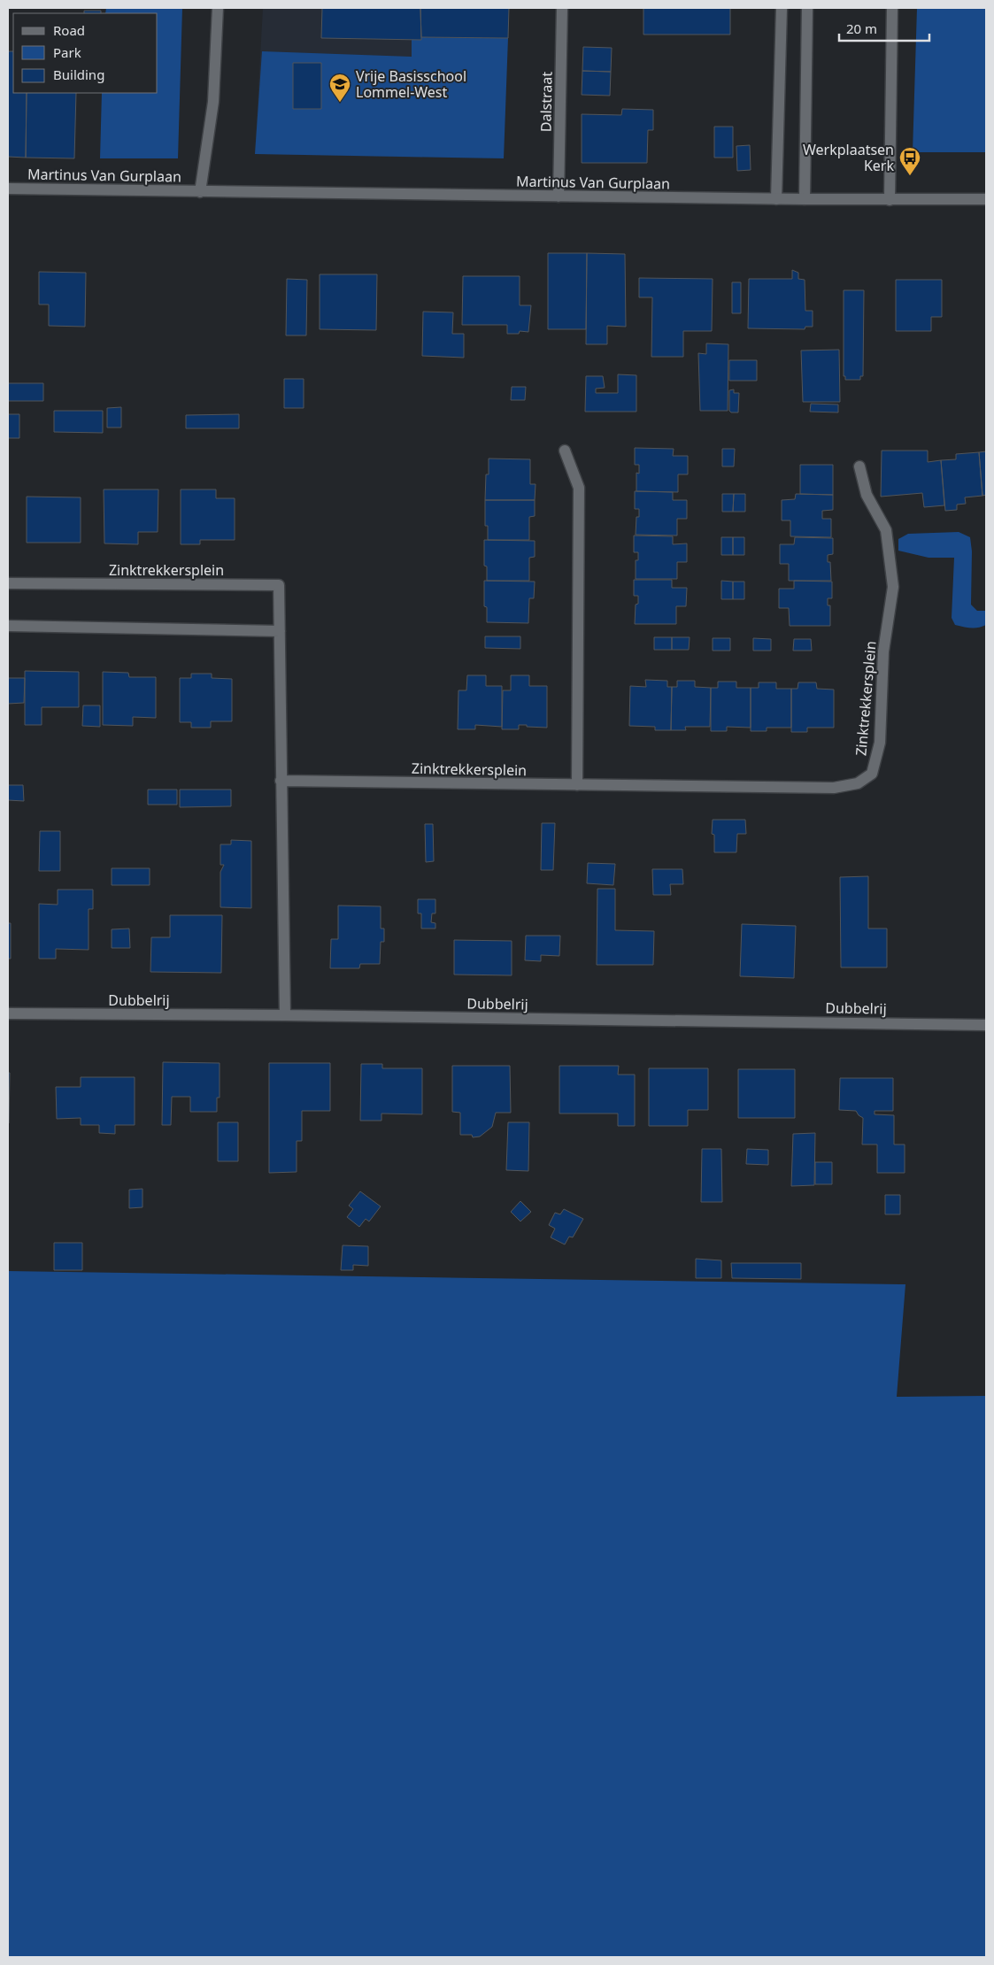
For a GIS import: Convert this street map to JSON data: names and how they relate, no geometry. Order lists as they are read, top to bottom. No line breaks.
{"streets":{"street":["Dalstraat","Martinus Van Gurplaan","Zinktrekkersplein","Dubbelrij"]},"crossings":[["Dalstraat","Martinus Van Gurplaan"],["Zinktrekkersplein","Dubbelrij"]],"places":{"school or university":["Vrije Basisschool Lommel-West"],"bus stop":["Werkplaatsen Kerk"]},"legend":["Road","Park","Building"],"scale_bar":"20 m"}
